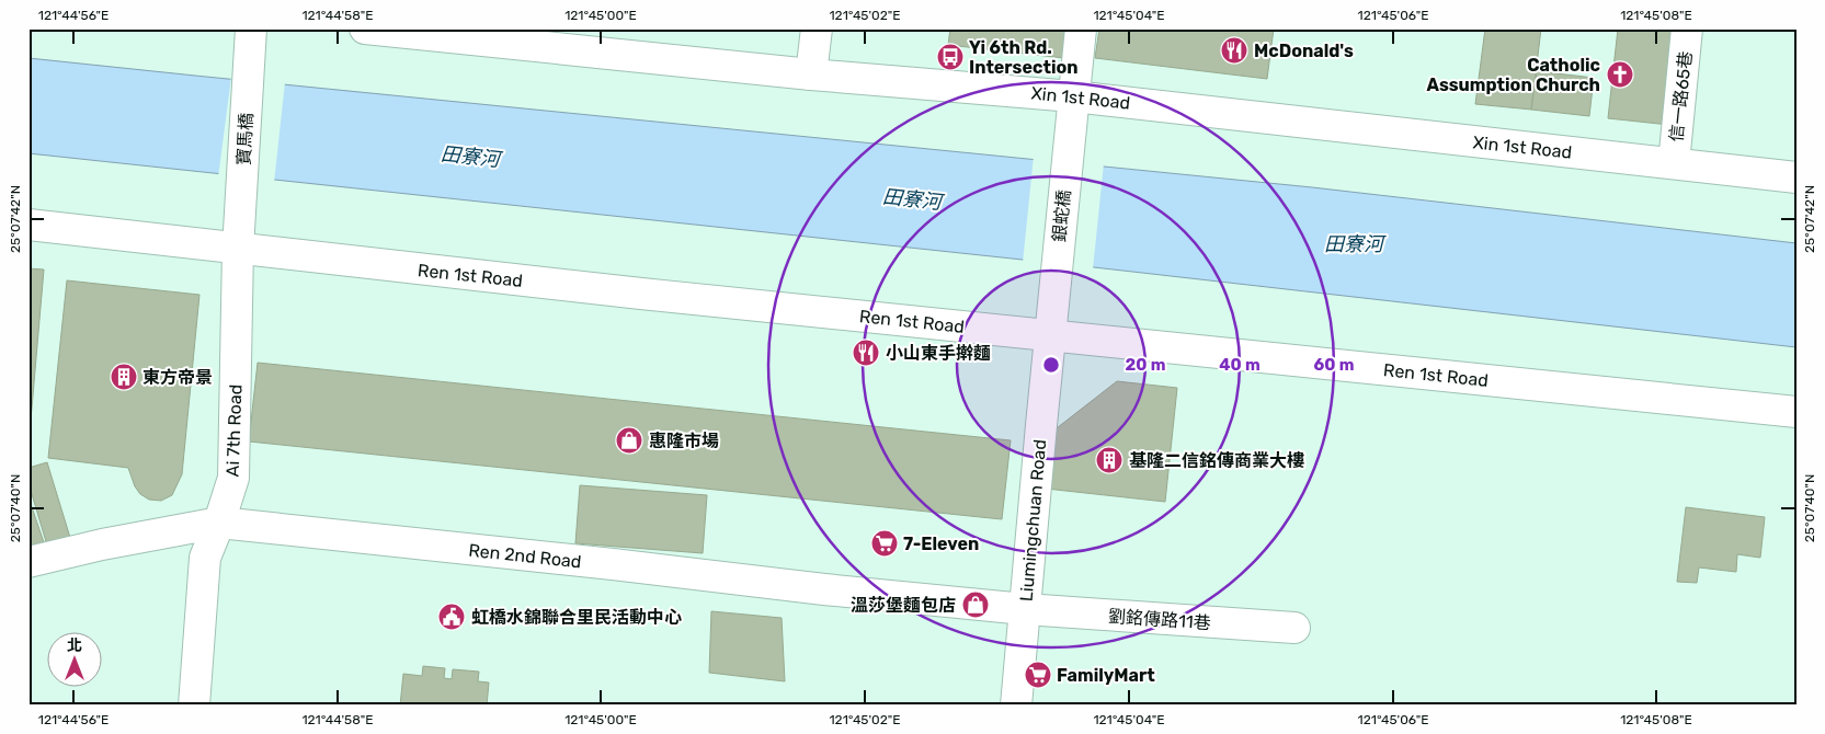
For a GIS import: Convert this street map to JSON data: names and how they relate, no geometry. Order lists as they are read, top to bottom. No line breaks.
{"streets":{"street":["信一路65巷","Xin 1st Road","寶馬橋","銀蛇橋","Ren 1st Road","Ai 7th Road","Liumingchuan Road","Ren 2nd Road","劉銘傳路11巷"]},"crossings":[["信一路65巷","Xin 1st Road"],["Xin 1st Road","銀蛇橋"],["寶馬橋","Ren 1st Road"],["寶馬橋","Ai 7th Road"],["銀蛇橋","Ren 1st Road"],["銀蛇橋","Liumingchuan Road"],["Ren 1st Road","Ai 7th Road"],["Ren 1st Road","Liumingchuan Road"],["Ai 7th Road","Ren 2nd Road"],["Liumingchuan Road","Ren 2nd Road"],["Liumingchuan Road","劉銘傳路11巷"],["Ren 2nd Road","劉銘傳路11巷"]],"water":["田寮河"],"places":{"restaurant":["McDonald's","小山東手擀麵"],"bus stop":["Yi 6th Rd. Intersection"],"church":["Catholic Assumption Church"],"building":["東方帝景","基隆二信銘傳商業大樓"],"shop":["惠隆市場","溫莎堡麵包店"],"supermarket":["7-Eleven","FamilyMart"],"public building":["虹橋水錦聯合里民活動中心"]},"north":"top","coordinates":["121°44'56\"E","121°44'58\"E","121°45'00\"E","121°45'02\"E","121°45'04\"E","121°45'06\"E","121°45'08\"E","25°07'42\"N","25°07'40\"N"],"rings":["20 m","40 m","60 m"]}
